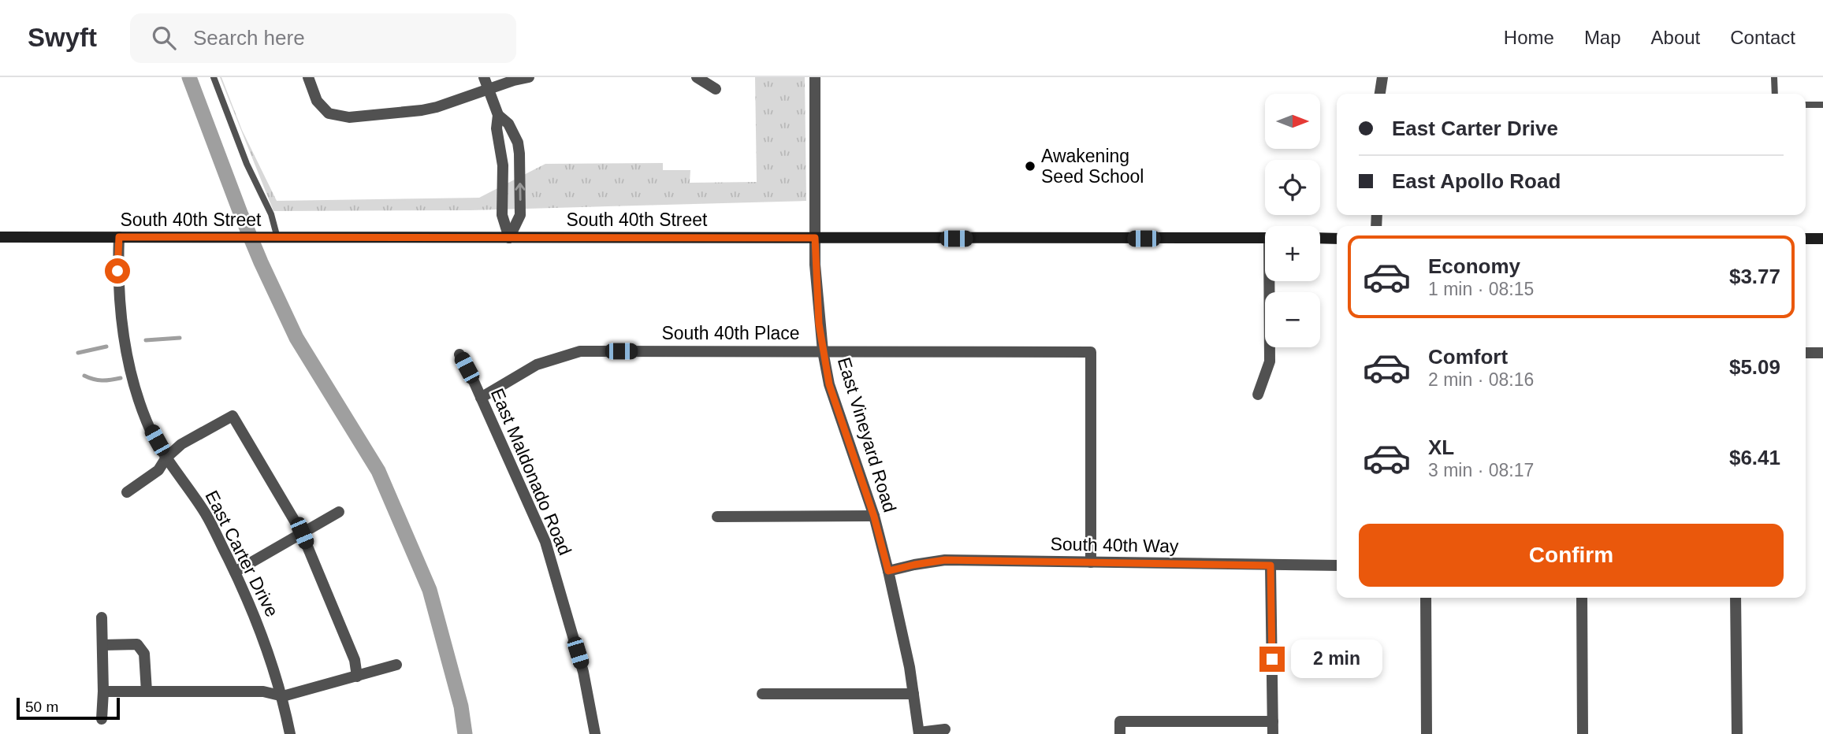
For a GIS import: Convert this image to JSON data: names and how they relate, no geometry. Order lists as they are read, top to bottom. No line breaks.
{"streets":{"main road":["South 40th Street"],"street":["South 40th Place","East Vineyard Road","East Maldonado Road","South 40th Way","East Carter Drive"]},"crossings":[["South 40th Street","East Vineyard Road"],["South 40th Street","East Carter Drive"],["South 40th Place","East Vineyard Road"],["South 40th Place","East Maldonado Road"],["South 40th Place","South 40th Way"],["East Vineyard Road","South 40th Way"]],"places":["Awakening Seed School"],"scale_bar":"50 m","north":"right","page":{"header":"Swyft","search":"Search here","nav":["Home","Map","About","Contact"],"map_buttons":["+","−"],"banner":["East Carter Drive","East Apollo Road"],"list":[{"name":"Economy","note":"1 min · 08:15","value":"$3.77"},{"name":"Comfort","note":"2 min · 08:16","value":"$5.09"},{"name":"XL","note":"3 min · 08:17","value":"$6.41"}],"buttons":"Confirm","bubble":"2 min","scale":"50 m"}}
